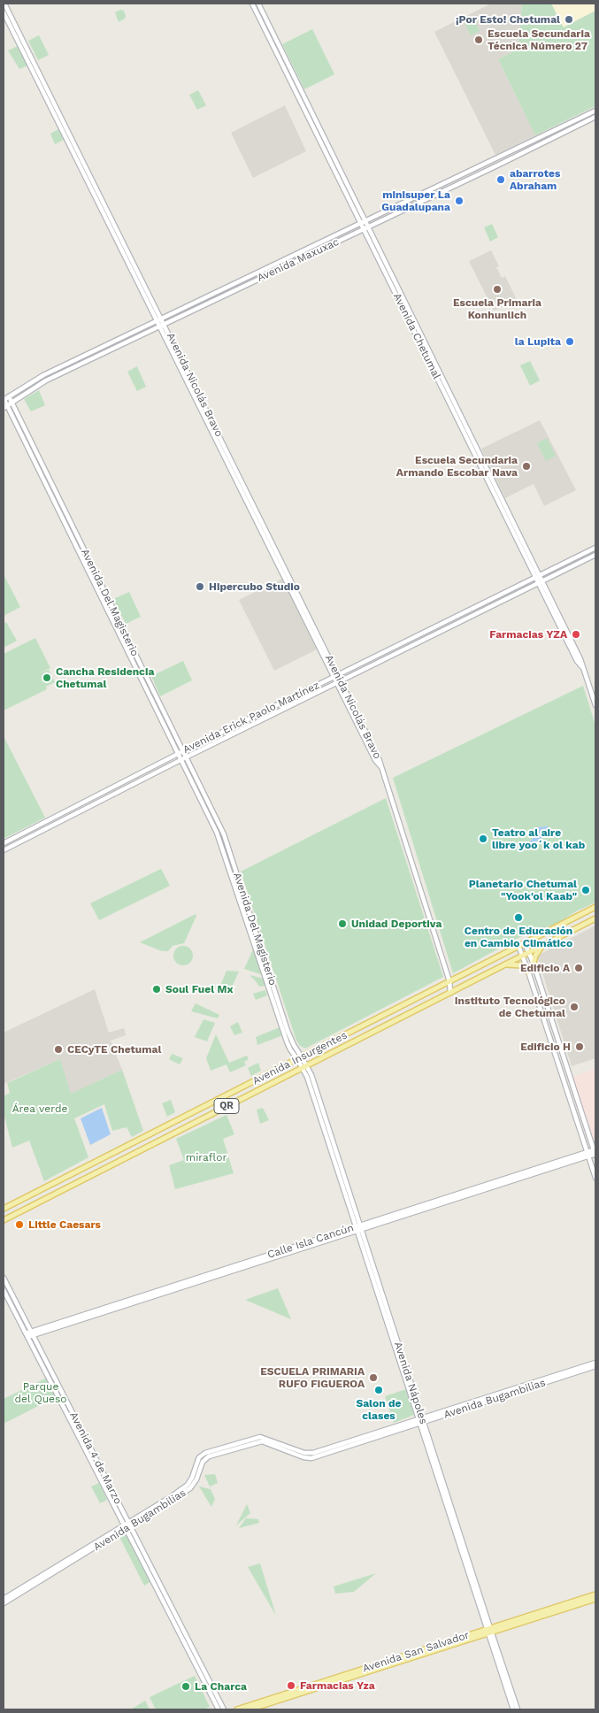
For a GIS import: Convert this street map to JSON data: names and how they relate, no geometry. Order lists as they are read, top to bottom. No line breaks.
{"streets":{"main road":["Avenida Maxuxac","Avenida Chetumal","Avenida Nicolás Bravo","Avenida Del Magisterio","Avenida Erick Paolo Martínez","Avenida Insurgentes","QR","Calle Isla Cancún","Avenida Nápoles","Avenida Bugambilias","Avenida 4 de Marzo","Avenida San Salvador"]},"crossings":[["Avenida Maxuxac","Avenida Chetumal"],["Avenida Maxuxac","Avenida Nicolás Bravo"],["Avenida Maxuxac","Avenida Del Magisterio"],["Avenida Chetumal","Avenida Erick Paolo Martínez"],["Avenida Nicolás Bravo","Avenida Erick Paolo Martínez"],["Avenida Nicolás Bravo","Avenida Insurgentes"],["Avenida Del Magisterio","Avenida Erick Paolo Martínez"],["Avenida Del Magisterio","Avenida Insurgentes"],["Avenida Del Magisterio","Avenida Nápoles"],["Avenida Insurgentes","Avenida Nápoles"],["Calle Isla Cancún","Avenida Nápoles"],["Calle Isla Cancún","Avenida 4 de Marzo"],["Avenida Nápoles","Avenida Bugambilias"],["Avenida Nápoles","Avenida San Salvador"],["Avenida Bugambilias","Avenida 4 de Marzo"]],"parks":["Área verde","miraflor","Parque del Queso"],"places":["¡Por Esto! Chetumal","Escuela Secundaria Técnica Número 27","abarrotes Abraham","minisuper La Guadalupana","Escuela Primaria Konhunlich","la Lupita","Escuela Secundaria Armando Escobar Nava","Hipercubo Studio","Farmacias YZA","Cancha Residencia Chetumal","Teatro al aire libre yoo´k ol kab","Planetario Chetumal \"Yook'ol Kaab\"","Centro de Educación en Cambio Climático","Unidad Deportiva","Edificio A","Soul Fuel Mx","Instituto Tecnológico de Chetumal","Edificio H","CECyTE Chetumal","Little Caesars","ESCUELA PRIMARIA RUFO FIGUEROA","Salon de clases","Farmacias Yza","La Charca"]}
